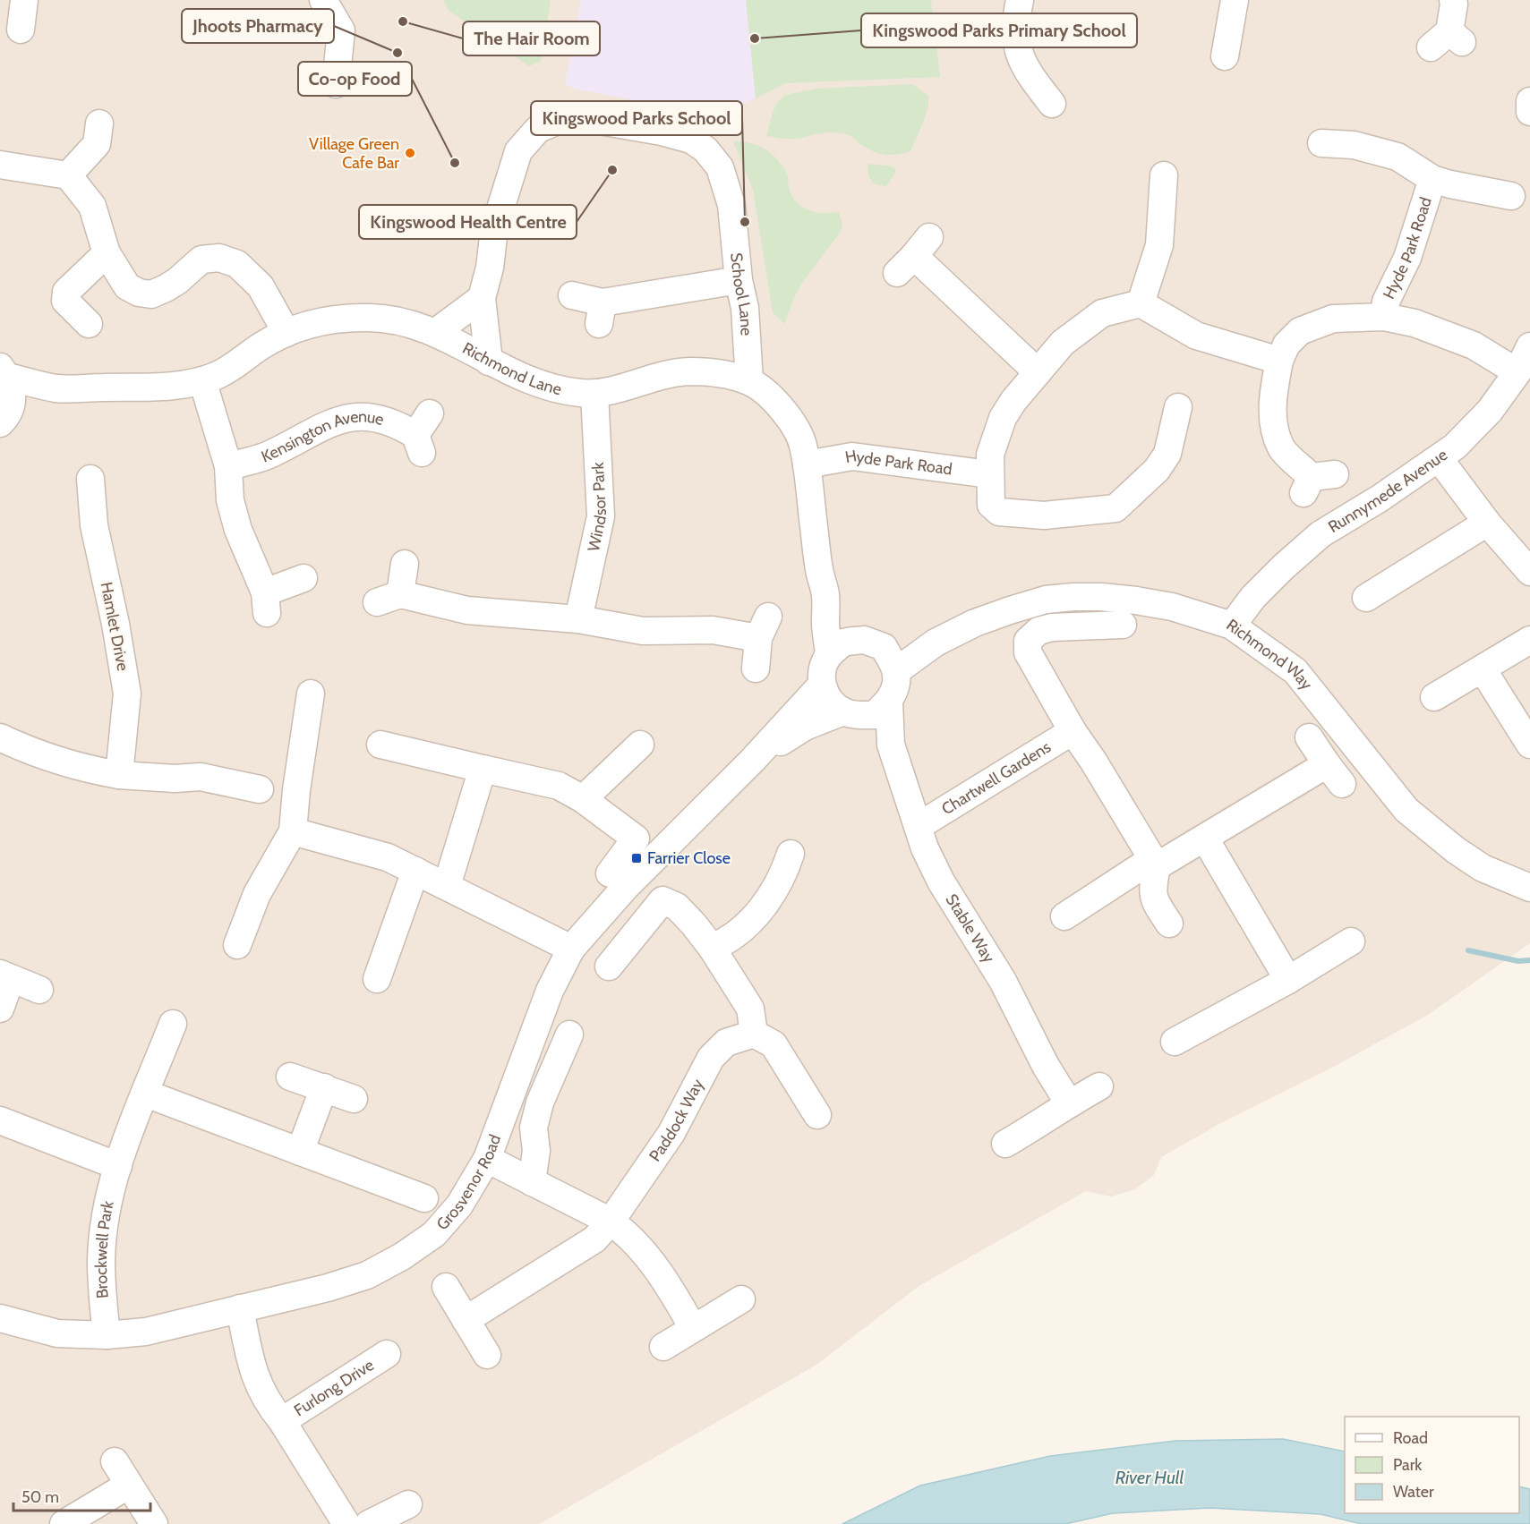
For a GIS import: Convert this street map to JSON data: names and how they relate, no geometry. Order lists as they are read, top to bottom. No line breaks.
{"streets":{"street":["Hyde Park Road","School Lane","Richmond Lane","Kensington Avenue","Runnymede Avenue","Windsor Park","Hamlet Drive","Richmond Way","Chartwell Gardens","Stable Way","Paddock Way","Grosvenor Road","Brockwell Park","Furlong Drive"]},"crossings":[["Hyde Park Road","Richmond Lane"],["Hyde Park Road","Runnymede Avenue"],["School Lane","Richmond Lane"],["Richmond Lane","Windsor Park"],["Richmond Lane","Richmond Way"],["Richmond Lane","Stable Way"],["Richmond Lane","Grosvenor Road"],["Runnymede Avenue","Richmond Way"],["Richmond Way","Stable Way"],["Richmond Way","Grosvenor Road"],["Chartwell Gardens","Stable Way"],["Stable Way","Grosvenor Road"],["Grosvenor Road","Brockwell Park"],["Grosvenor Road","Furlong Drive"]],"water":["River Hull"],"places":{"other":["The Hair Room","Kingswood Parks Primary School","Jhoots Pharmacy","Village Green Cafe Bar","Co-op Food","Kingswood Health Centre","Kingswood Parks School"],"transit":["Farrier Close"]},"legend":["Road","Park","Water"],"scale_bar":"50 m"}
